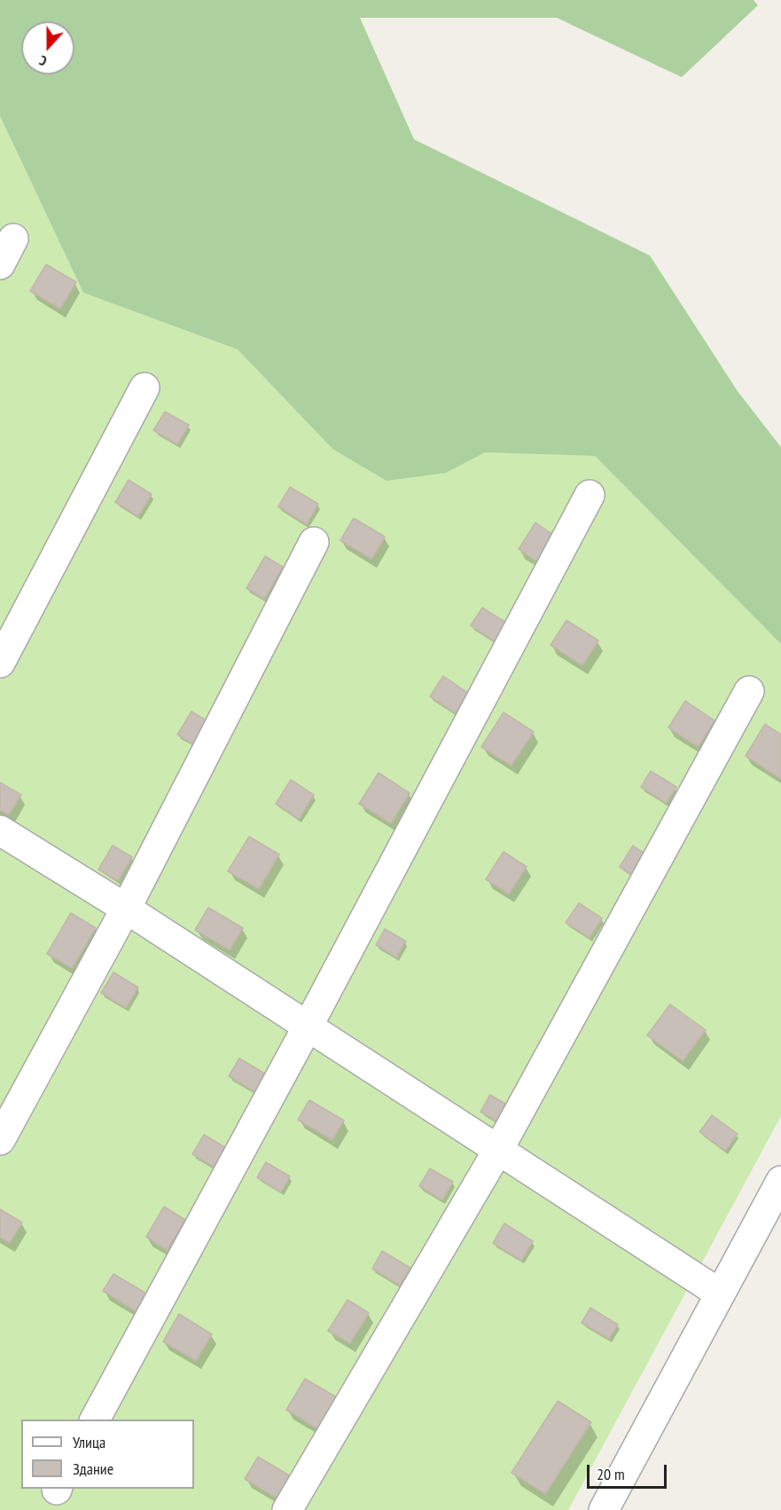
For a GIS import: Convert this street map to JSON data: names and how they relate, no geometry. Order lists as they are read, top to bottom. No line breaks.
{"legend":["Улица","Здание"],"scale_bar":"20 m","north":"bottom"}
